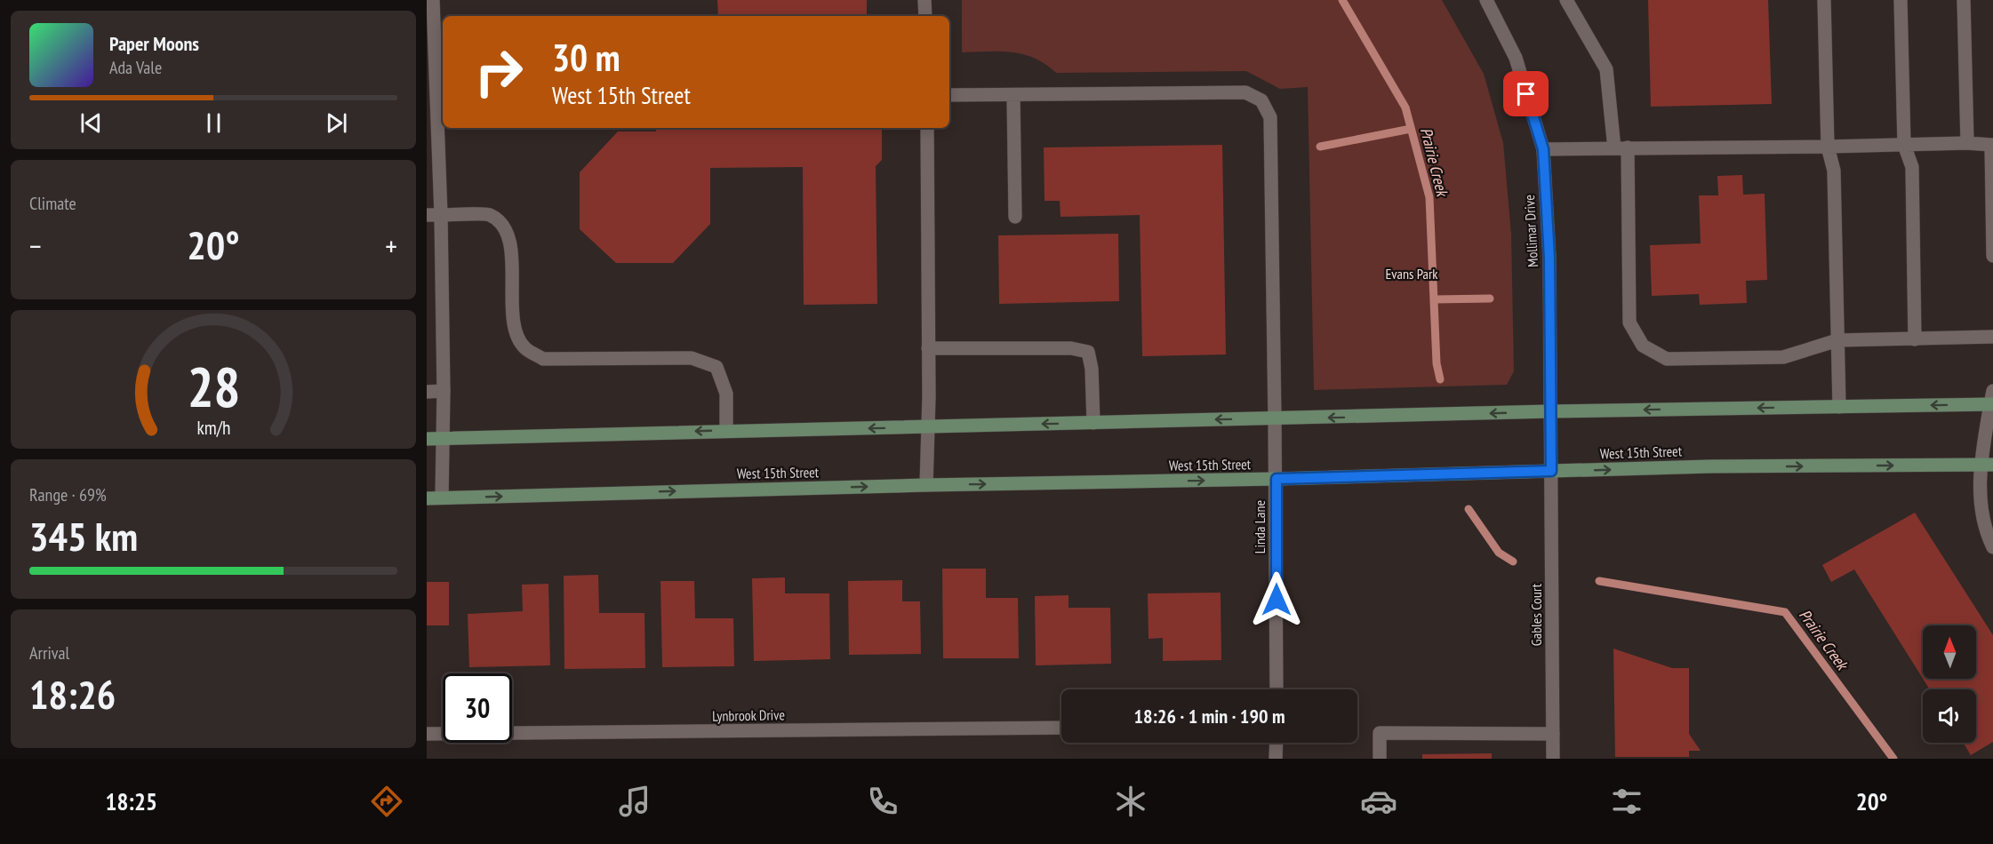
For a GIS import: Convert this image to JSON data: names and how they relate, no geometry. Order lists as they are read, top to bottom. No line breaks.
{"streets":{"main road":["West 15th Street"],"street":["Mollimar Drive","Linda Lane","Gables Court","Lynbrook Drive"]},"crossings":[["Mollimar Drive","West 15th Street"],["Mollimar Drive","Gables Court"],["West 15th Street","Linda Lane"],["West 15th Street","Gables Court"]],"water":["Prairie Creek"],"parks":["Evans Park"],"north":"top","page":{"turn":["30 m","West 15th Street"],"song":["Paper Moons","Ada Vale"],"tile":["Climate",["Range · 69%","345 km"],["Arrival","18:26"]],"heat":["−","20°","+"],"limit":"30","trip":"18:26 · 1 min · 190 m","tabs":["18:25","20°"],"gauge":["28","km/h"]}}
